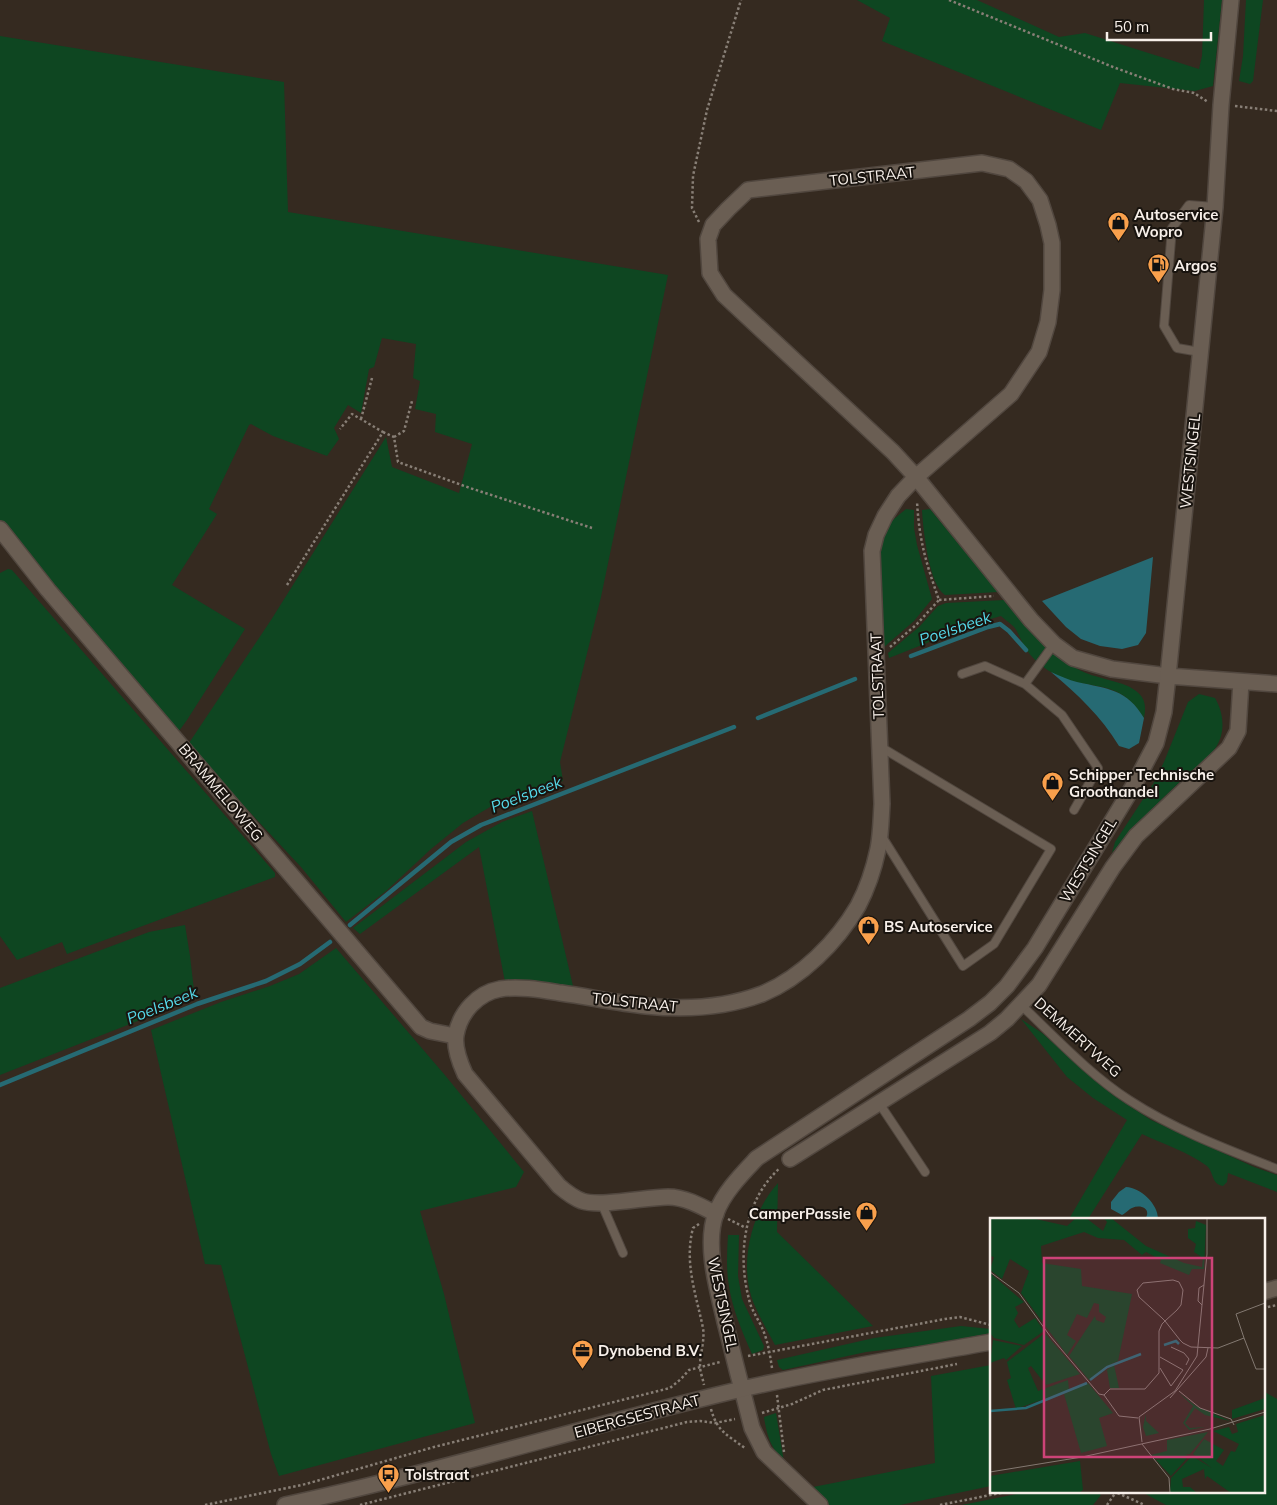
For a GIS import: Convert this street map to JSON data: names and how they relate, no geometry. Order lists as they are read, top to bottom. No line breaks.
{"streets":{"street":["TOLSTRAAT","WESTSINGEL","BRAMMELOWEG","EIBERGSESTRAAT"],"lane":["DEMMERTWEG"]},"crossings":[["TOLSTRAAT","BRAMMELOWEG"],["WESTSINGEL","DEMMERTWEG"],["WESTSINGEL","EIBERGSESTRAAT"]],"water":["Poelsbeek"],"places":{"shop":["Autoservice Wopro","Schipper Technische Groothandel","BS Autoservice","CamperPassie"],"fuel station":["Argos"],"office":["Dynobend B.V."],"bus stop":["Tolstraat"]},"scale_bar":"50 m"}
